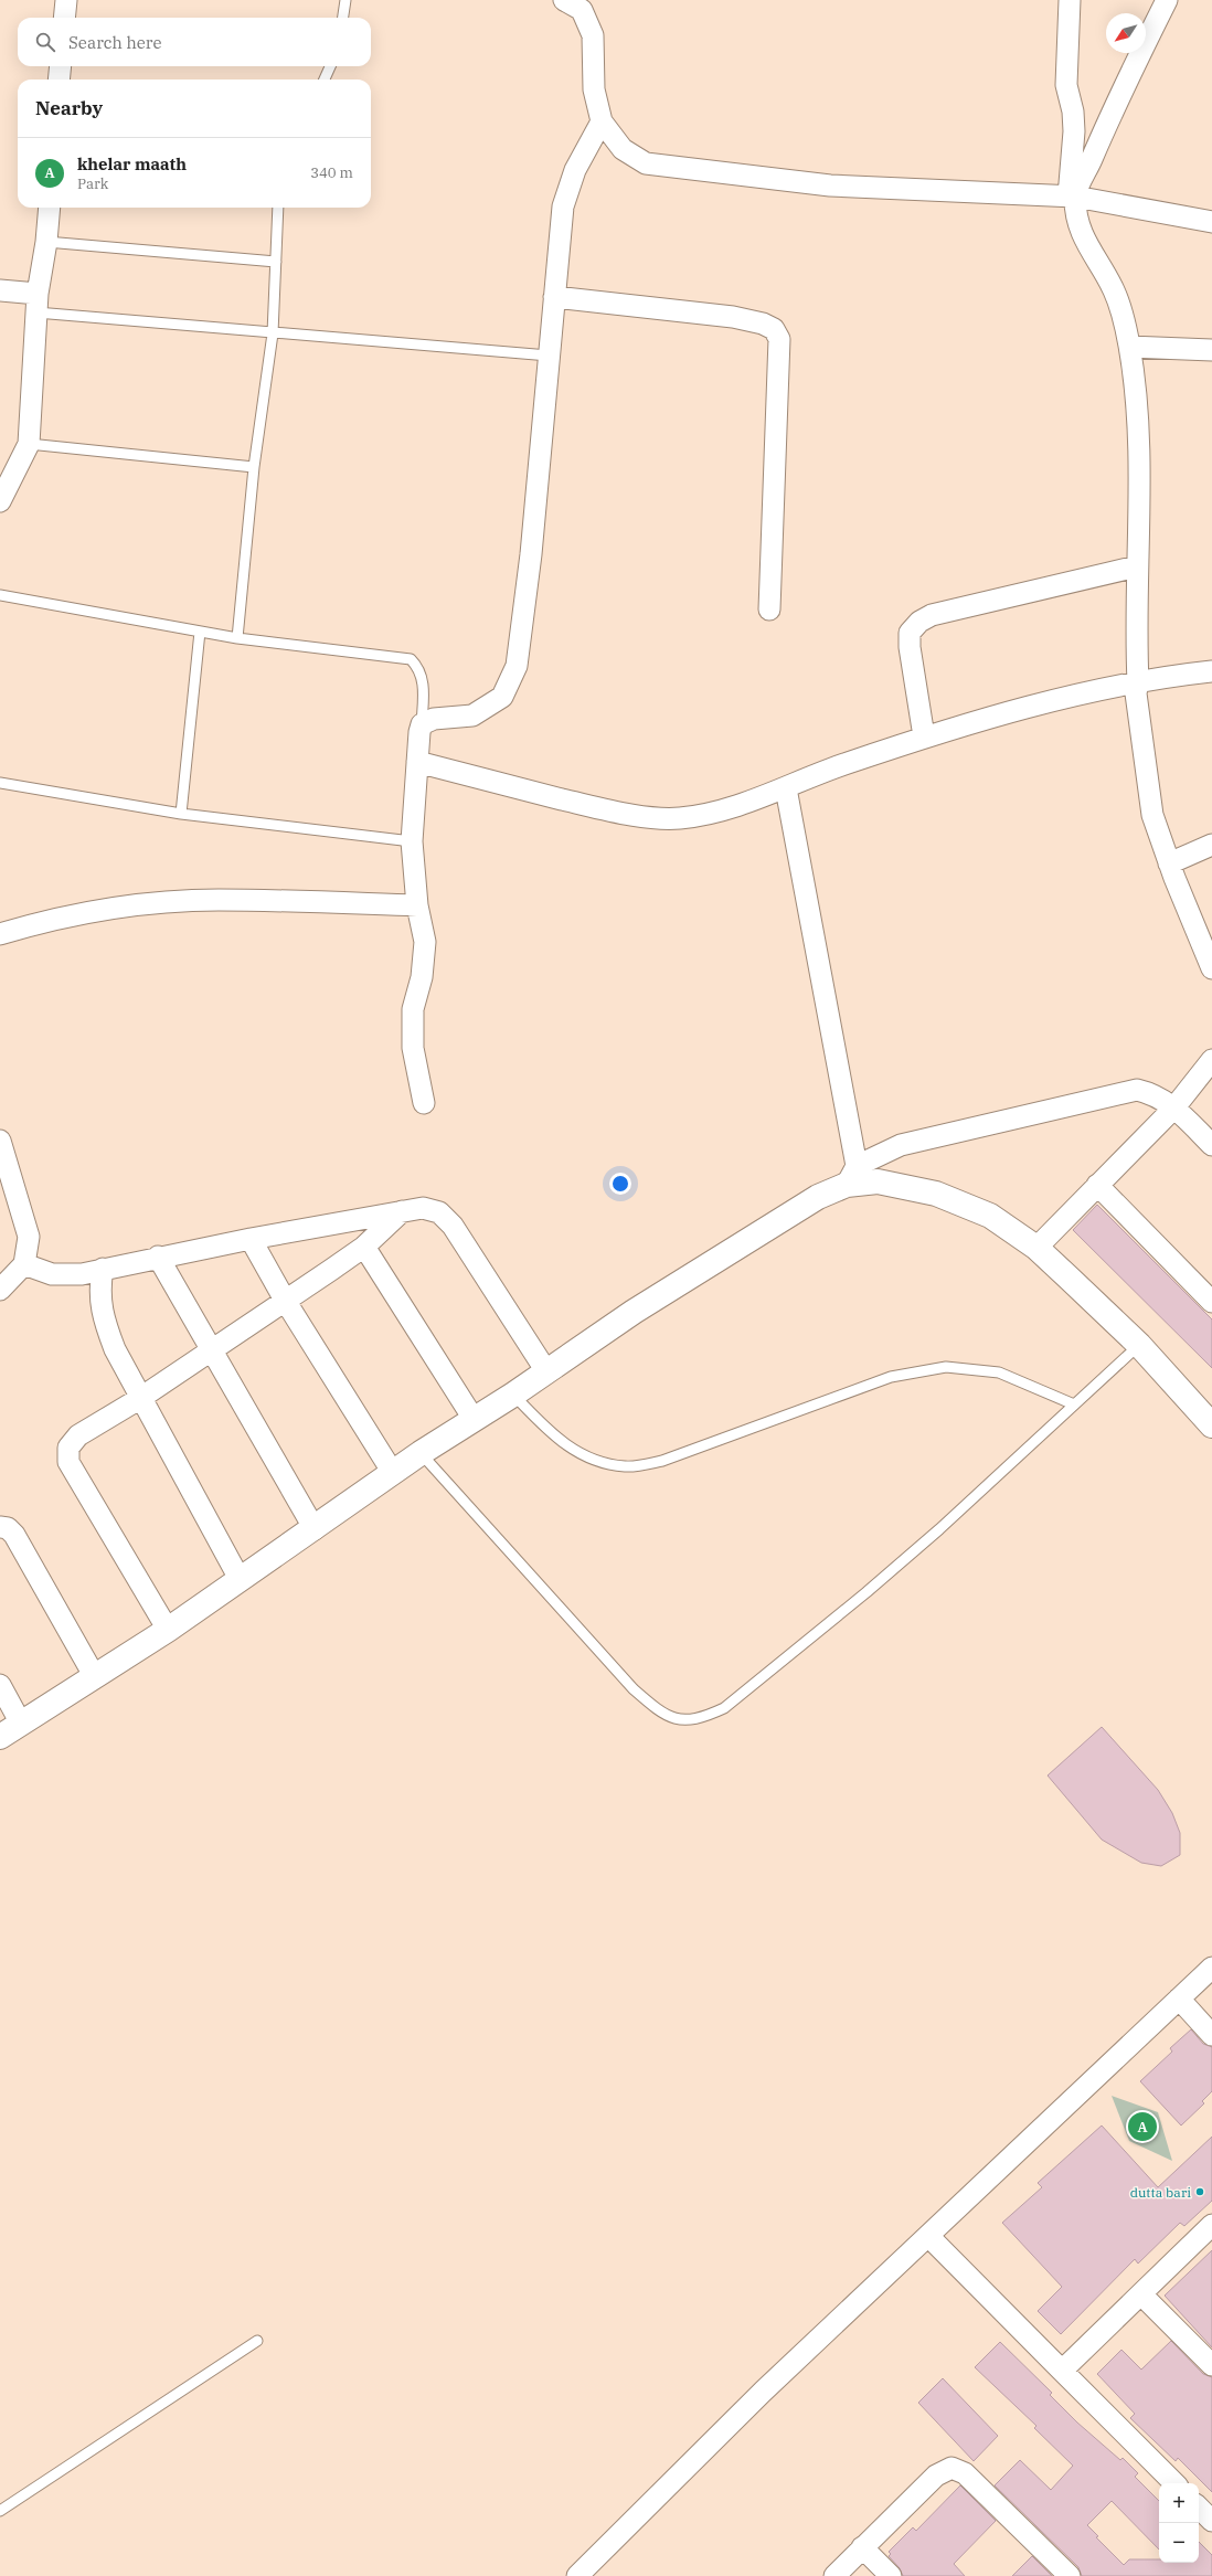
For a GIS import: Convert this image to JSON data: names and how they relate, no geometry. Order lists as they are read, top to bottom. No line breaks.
{"places":["dutta bari"],"north":"bottom left","page":{"search":"Search here","heading":"Nearby","list":[{"mark":"A","name":"khelar maath","note":"Park","value":"340 m"}],"pins":"A","map_buttons":["+","−"]}}
